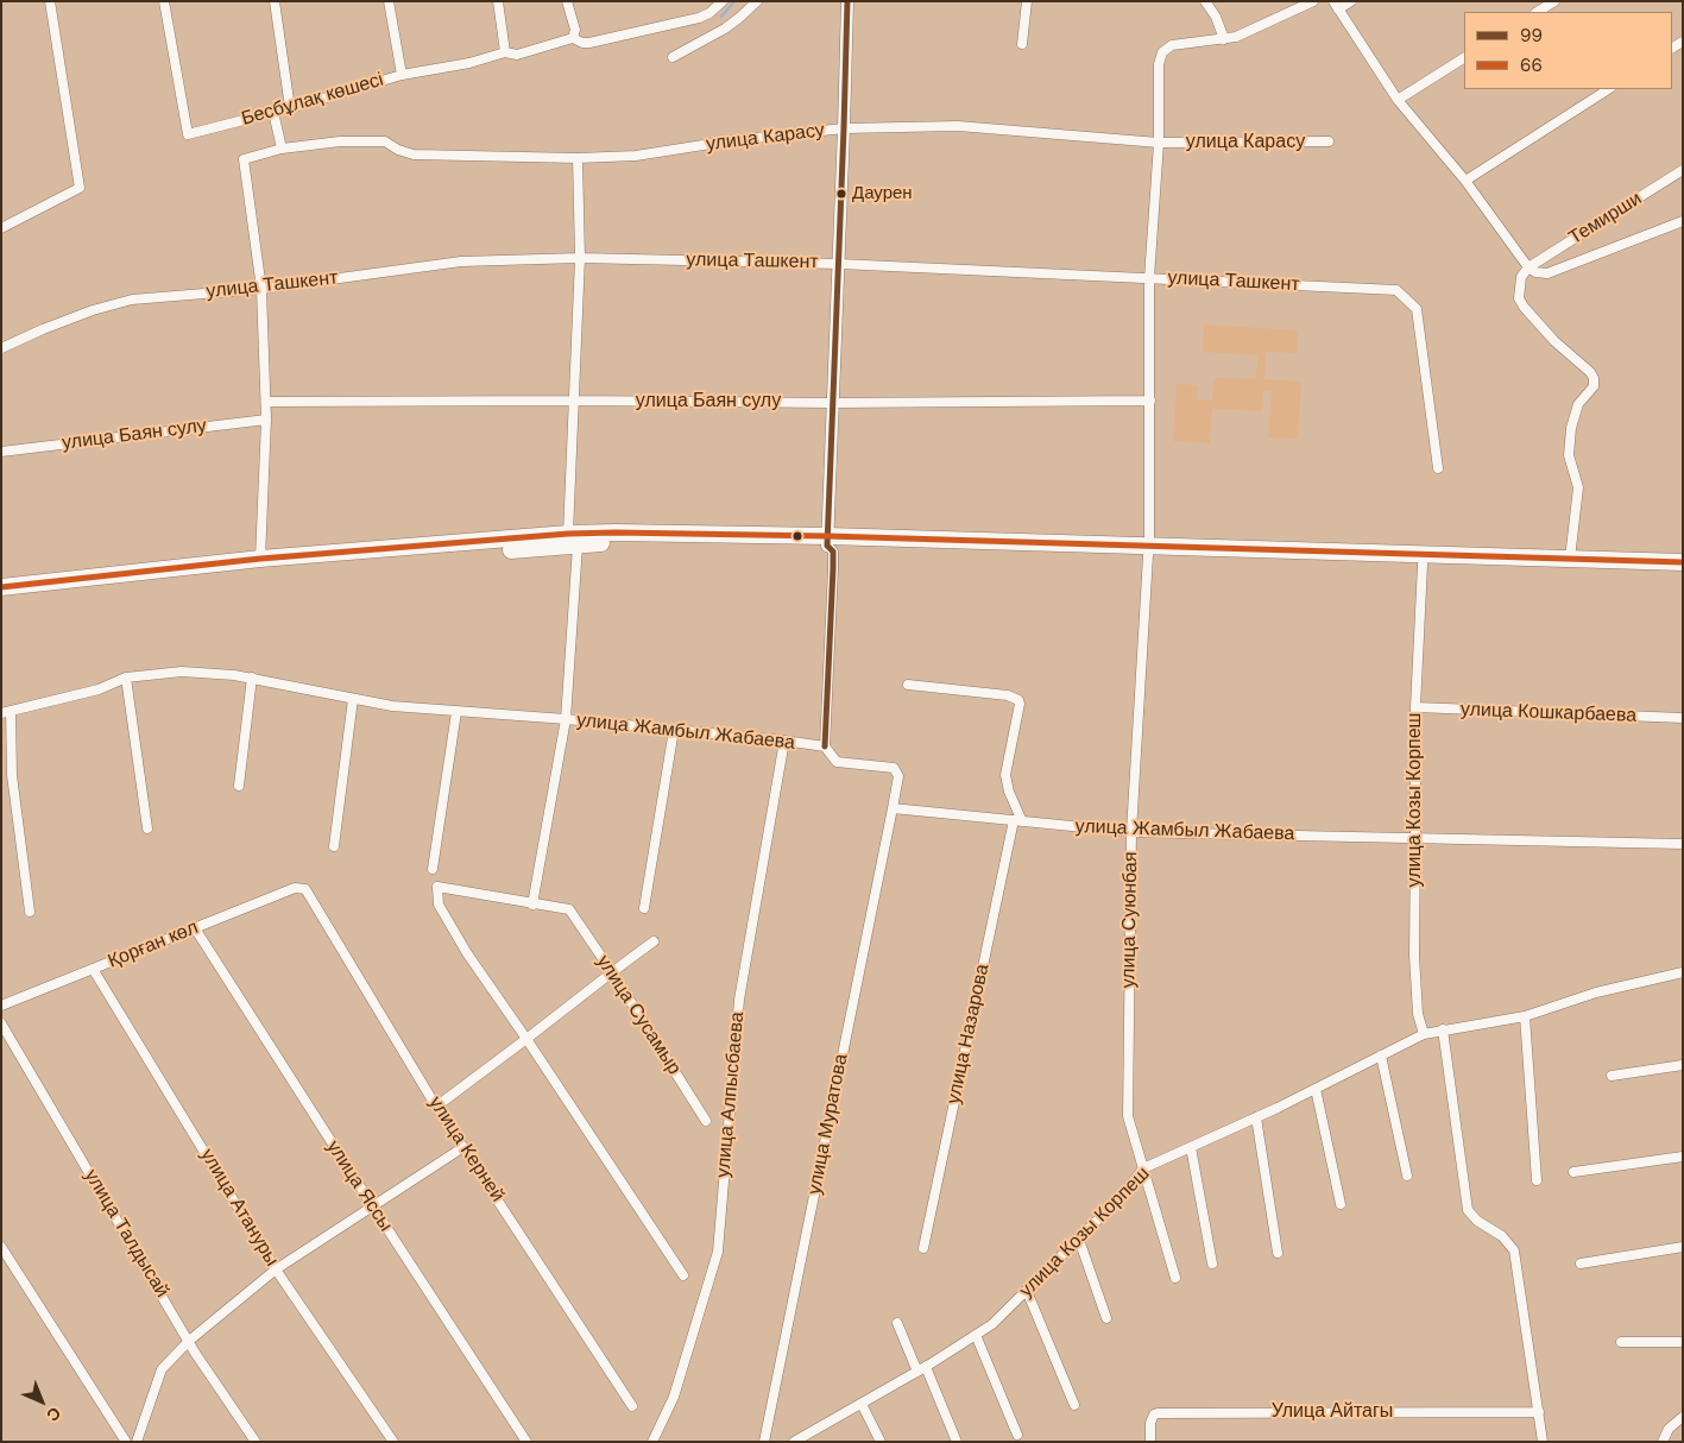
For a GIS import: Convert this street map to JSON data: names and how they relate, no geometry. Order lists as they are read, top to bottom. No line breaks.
{"streets":{"street":["Бесбұлақ көшесі","улица Карасу","Темирши","улица Ташкент","улица Баян сулу","улица Кошкарбаева","улица Жамбыл Жабаева","улица Козы Корпеш","улица Суюнбая","Қорған көл","улица Сусамыр","улица Назарова","улица Алпысбаева","улица Муратова","улица Керней","улица Яссы","улица Атануры","улица Талдысай","Улица Айтагы"]},"crossings":[["улица Карасу","улица Ташкент"],["улица Карасу","улица Суюнбая"],["улица Ташкент","улица Суюнбая"],["улица Баян сулу","улица Суюнбая"],["улица Кошкарбаева","улица Козы Корпеш"],["улица Жамбыл Жабаева","улица Козы Корпеш"],["улица Жамбыл Жабаева","улица Суюнбая"],["улица Жамбыл Жабаева","улица Назарова"],["улица Жамбыл Жабаева","улица Алпысбаева"],["улица Жамбыл Жабаева","улица Муратова"],["улица Козы Корпеш","улица Суюнбая"],["Қорған көл","улица Керней"],["Қорған көл","улица Яссы"],["Қорған көл","улица Атануры"]],"places":["Даурен"],"lines":["transit line 99","transit line 66"],"legend":["99","66"],"north":"bottom right"}
